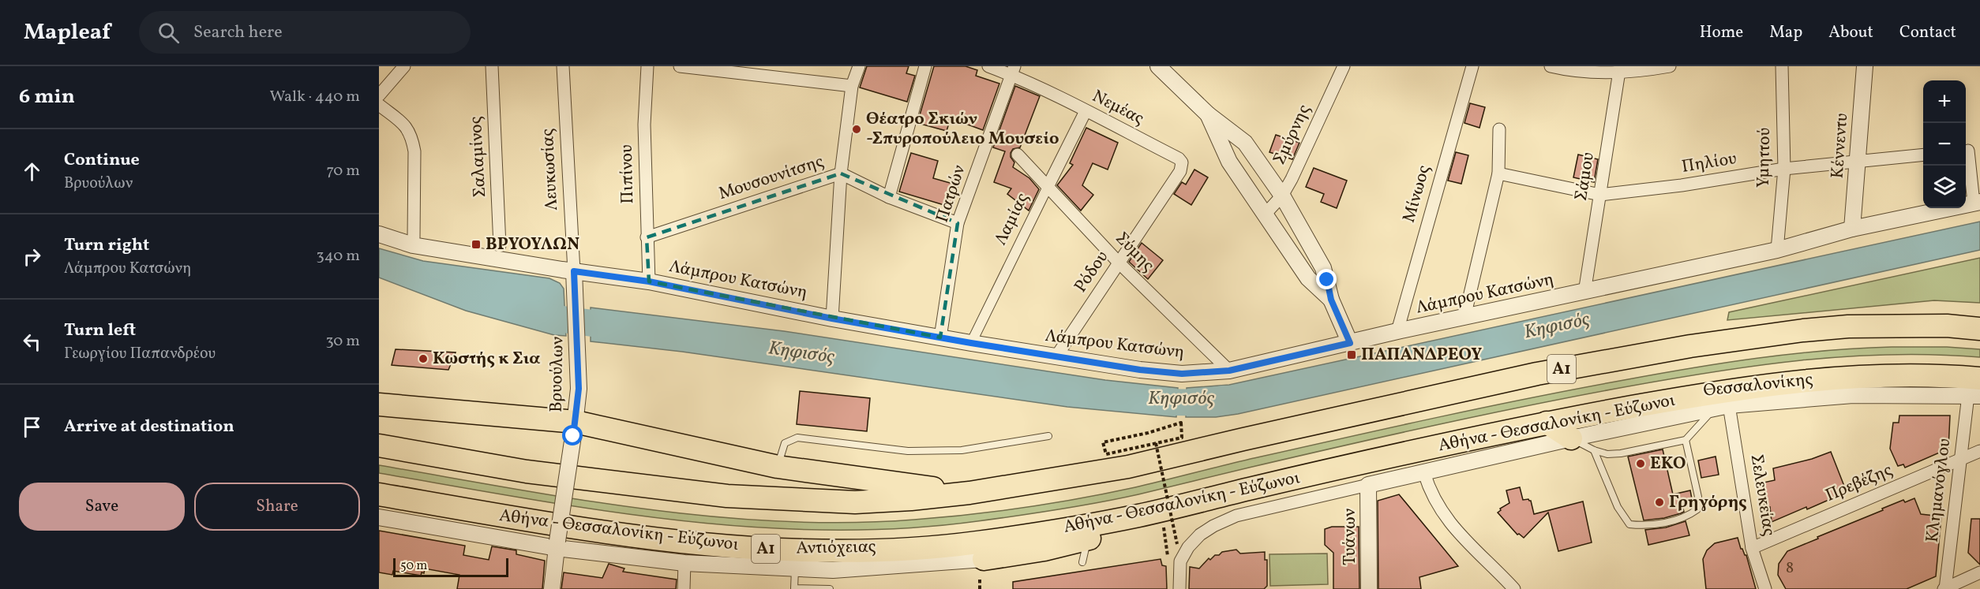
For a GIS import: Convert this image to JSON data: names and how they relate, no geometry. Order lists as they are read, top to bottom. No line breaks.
{"streets":{"highway":["Α1","Αθήνα - Θεσσαλονίκη - Εύζωνοι"],"street":["Νεμέας","Σμύρνης","Κέννεντυ","Σαλαμίνος","Υμηττού","Πηλίου","Λευκωσίας","Πιπίνου","Σάμου","Μουσουνίτσης","Πατρών","Μίνωος","Λαμίας","Σύμης","Ρόδου","Λάμπρου Κατσώνη","Βρυούλων","Θεσσαλονίκης","Πρεβέζης","Κλημανόγλου","Σελευκείας","Τυάνων","Αντιόχειας"]},"crossings":[["Νεμέας","Πατρών"],["Νεμέας","Λαμίας"],["Νεμέας","Ρόδου"],["Κέννεντυ","Πηλίου"],["Κέννεντυ","Λάμπρου Κατσώνη"],["Υμηττού","Πηλίου"],["Υμηττού","Λάμπρου Κατσώνη"],["Πηλίου","Σάμου"],["Λευκωσίας","Λάμπρου Κατσώνη"],["Λευκωσίας","Βρυούλων"],["Πιπίνου","Μουσουνίτσης"],["Πιπίνου","Λάμπρου Κατσώνη"],["Σάμου","Λάμπρου Κατσώνη"],["Μουσουνίτσης","Πατρών"],["Πατρών","Λάμπρου Κατσώνη"],["Μίνωος","Λάμπρου Κατσώνη"],["Λαμίας","Σύμης"],["Λαμίας","Λάμπρου Κατσώνη"],["Σύμης","Ρόδου"],["Σύμης","Λάμπρου Κατσώνη"],["Ρόδου","Λάμπρου Κατσώνη"],["Λάμπρου Κατσώνη","Βρυούλων"],["Βρυούλων","Αντιόχειας"],["Θεσσαλονίκης","Αθήνα - Θεσσαλονίκη - Εύζωνοι"],["Θεσσαλονίκης","Κλημανόγλου"],["Θεσσαλονίκης","Σελευκείας"],["Θεσσαλονίκης","Τυάνων"],["Αθήνα - Θεσσαλονίκη - Εύζωνοι","Κλημανόγλου"],["Πρεβέζης","Κλημανόγλου"],["Πρεβέζης","Σελευκείας"]],"water":["Κηφισός"],"places":{"other":["Θέατρο Σκιών -Σπυροπούλειο Μουσείο","Κωστής κ Σια","EKO","Γρηγόρης"],"transit":["ΒΡΥΟΥΛΩΝ","ΠΑΠΑΝΔΡΕΟΥ"]},"house_numbers":["8"],"scale_bar":"50 m","page":{"header":"Mapleaf","search":"Search here","nav":["Home","Map","About","Contact"],"heading":["6 min","Walk · 440 m"],"map_buttons":["+","−"],"list":[["Continue","Βρυούλων","70 m"],["Turn right","Λάμπρου Κατσώνη","340 m"],["Turn left","Γεωργίου Παπανδρέου","30 m"],"Arrive at destination"],"buttons":["Save","Share"],"scale":"50 m"}}
